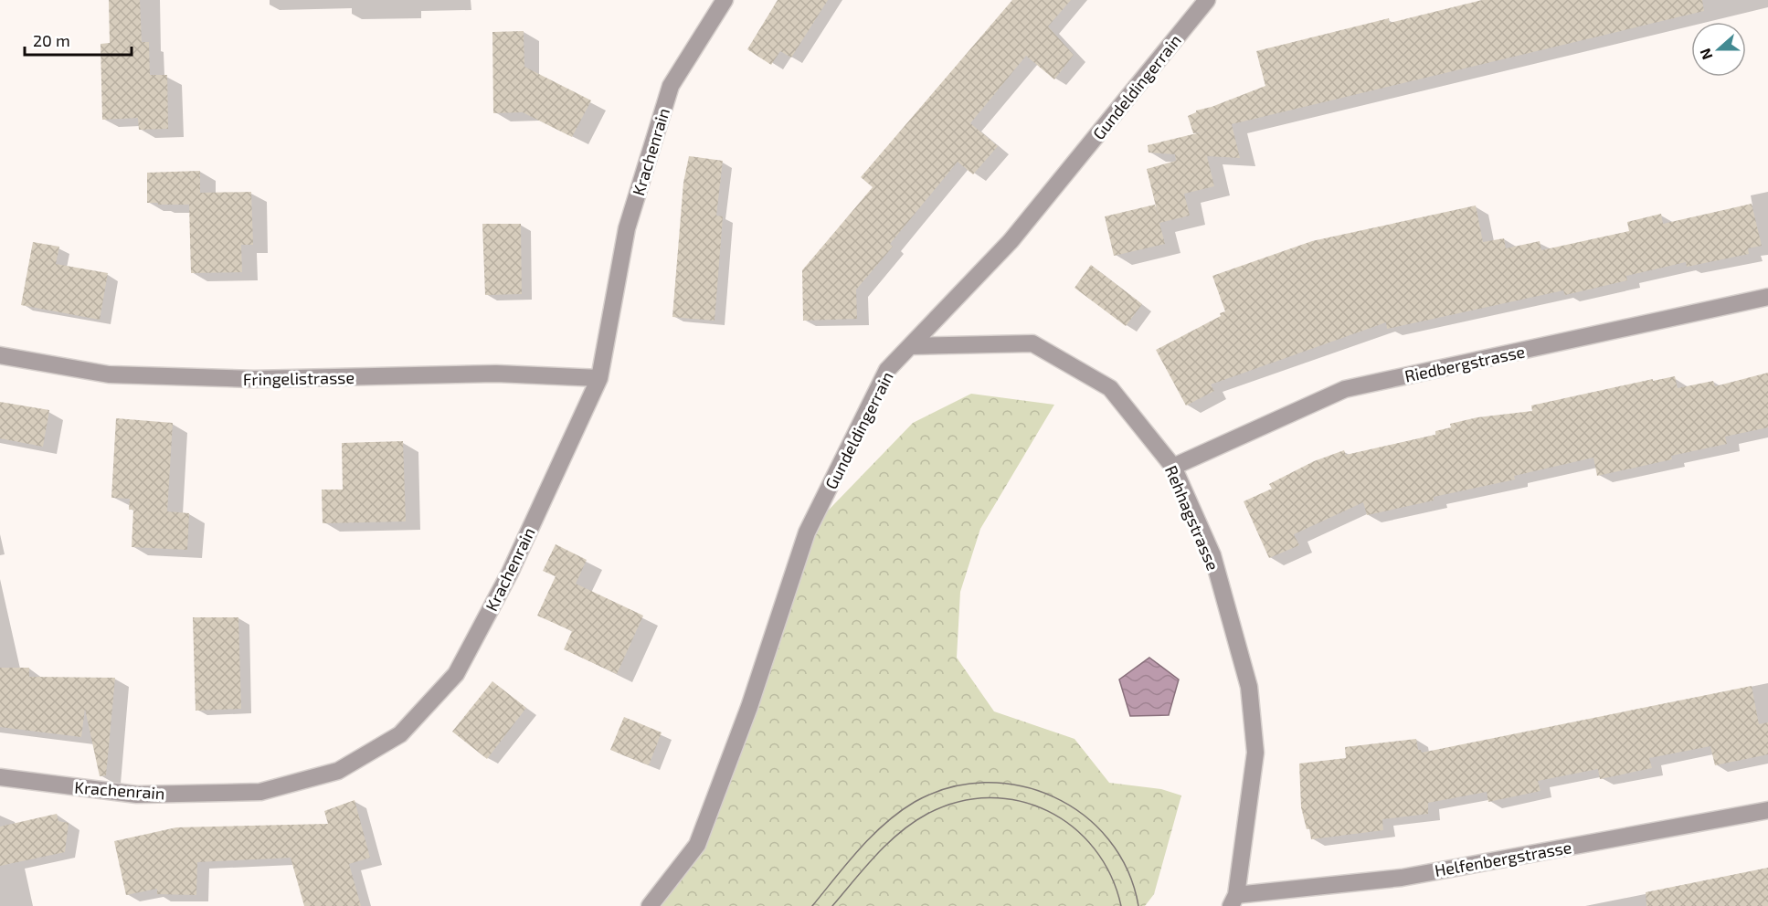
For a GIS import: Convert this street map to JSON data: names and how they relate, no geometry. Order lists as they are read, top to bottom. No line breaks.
{"streets":{"street":["Gundeldingerrain","Krachenrain","Riedbergstrasse","Fringelistrasse","Rehhagstrasse","Helfenbergstrasse"]},"crossings":[["Gundeldingerrain","Rehhagstrasse"],["Krachenrain","Fringelistrasse"],["Riedbergstrasse","Rehhagstrasse"],["Rehhagstrasse","Helfenbergstrasse"]],"scale_bar":"20 m","north":"left"}
